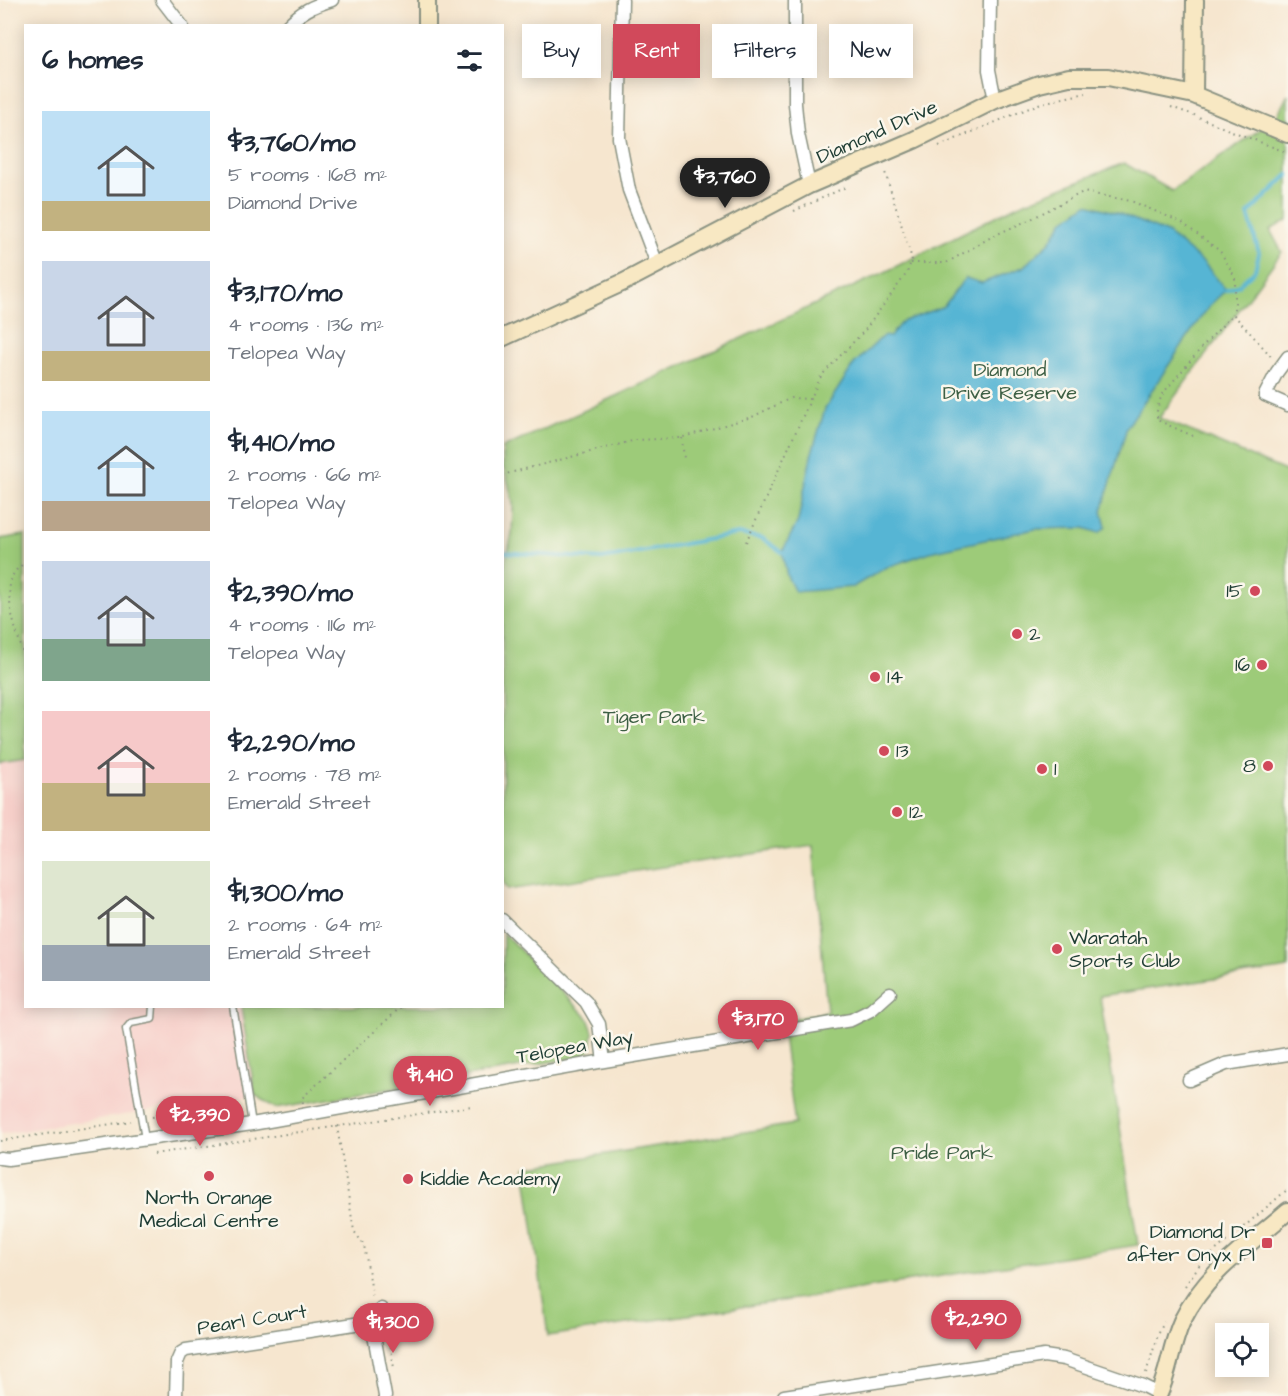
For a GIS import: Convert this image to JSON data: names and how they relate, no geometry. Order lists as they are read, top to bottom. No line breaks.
{"streets":{"street":["Diamond Drive","Telopea Way","Pearl Court"]},"parks":["Diamond Drive Reserve","Tiger Park","Pride Park"],"places":{"other":["15","2","16","14","13","8","1","12","Waratah Sports Club","North Orange Medical Centre","Kiddie Academy"],"transit":["Diamond Dr after Onyx Pl"]},"page":{"chip":["Buy","Rent","Filters","New"],"heading":"6 homes","list":[{"name":"$3,760/mo","note":"5 rooms · 168 m² · Diamond Drive"},{"name":"$3,170/mo","note":"4 rooms · 136 m² · Telopea Way"},{"name":"$1,410/mo","note":"2 rooms · 66 m² · Telopea Way"},{"name":"$2,390/mo","note":"4 rooms · 116 m² · Telopea Way"},{"name":"$2,290/mo","note":"2 rooms · 78 m² · Emerald Street"},{"name":"$1,300/mo","note":"2 rooms · 64 m² · Emerald Street"}],"price":["$3,760","$3,170","$1,410","$2,390","$2,290","$1,300"]}}
